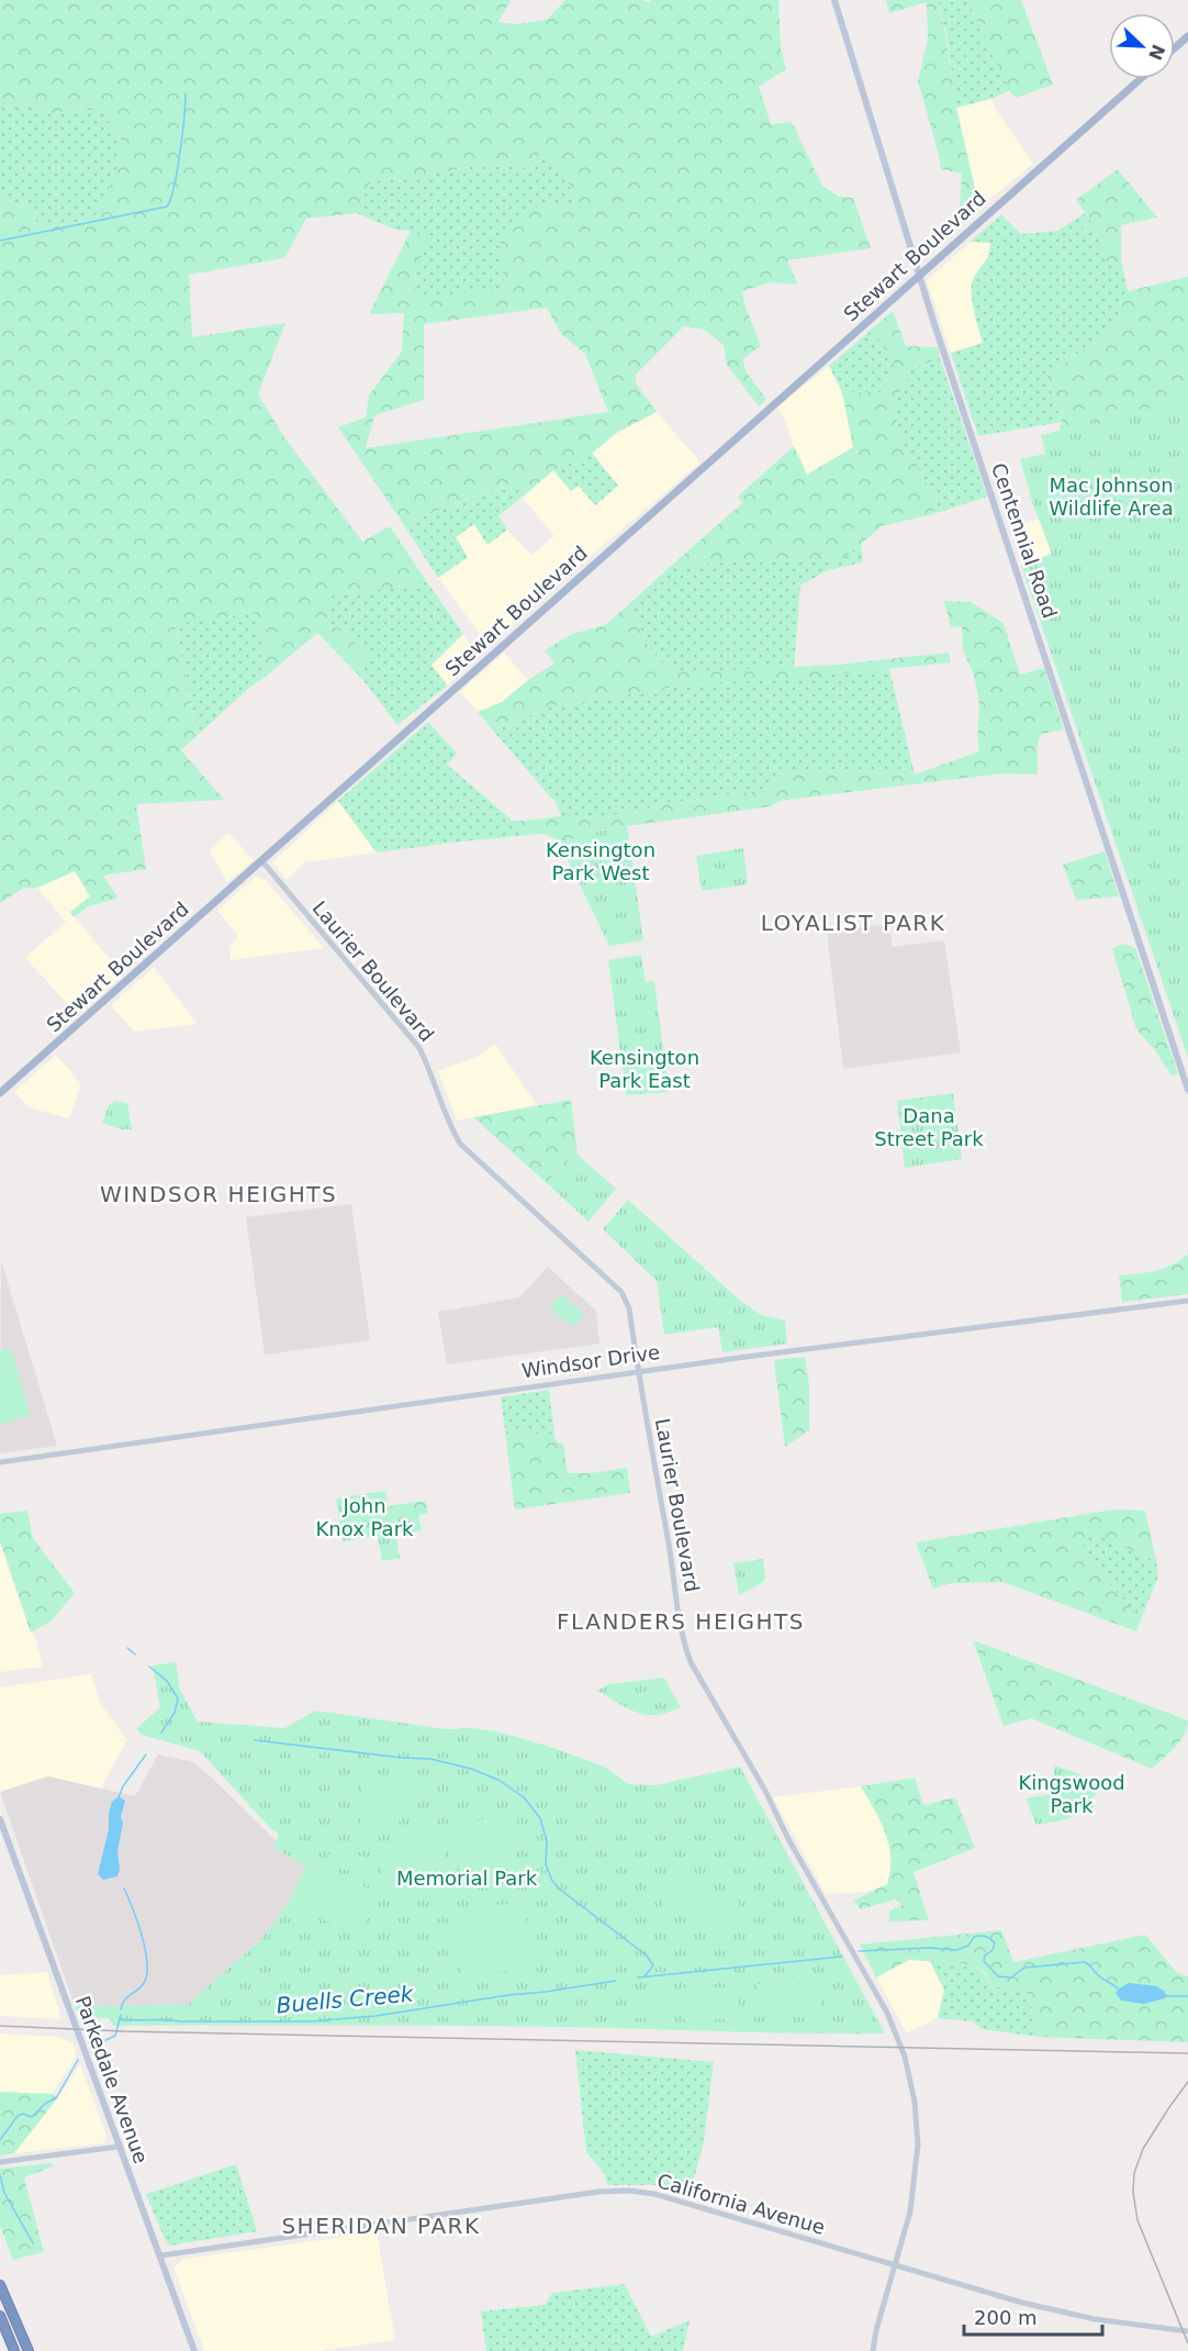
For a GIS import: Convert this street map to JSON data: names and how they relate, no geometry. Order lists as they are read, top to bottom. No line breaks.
{"streets":{"main road":["Stewart Boulevard","Centennial Road","Parkedale Avenue"],"street":["Laurier Boulevard","Windsor Drive","California Avenue"]},"crossings":[["Stewart Boulevard","Centennial Road"],["Stewart Boulevard","Laurier Boulevard"],["Laurier Boulevard","Windsor Drive"],["Laurier Boulevard","California Avenue"],["Parkedale Avenue","California Avenue"]],"districts":["LOYALIST PARK","WINDSOR HEIGHTS","FLANDERS HEIGHTS","SHERIDAN PARK"],"water":["Buells Creek"],"parks":["Mac Johnson Wildlife Area","Kensington Park West","Kensington Park East","Dana Street Park","John Knox Park","Kingswood Park","Memorial Park"],"scale_bar":"200 m","north":"bottom right"}
